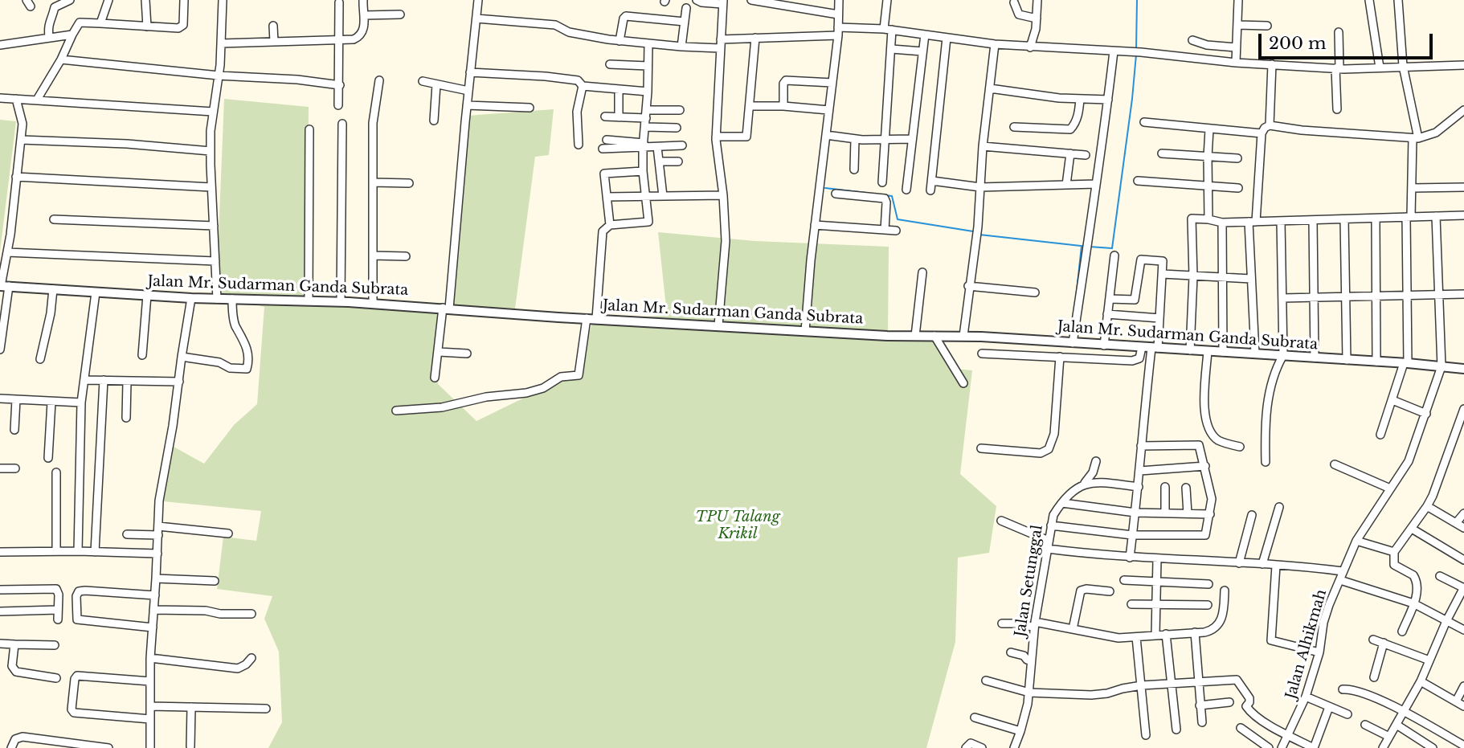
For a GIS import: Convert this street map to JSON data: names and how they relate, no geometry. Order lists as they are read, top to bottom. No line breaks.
{"streets":{"street":["Jalan Mr. Sudarman Ganda Subrata","Jalan Setunggal","Jalan Alhikmah"]},"crossings":[["Jalan Mr. Sudarman Ganda Subrata","Jalan Alhikmah"]],"parks":["TPU Talang Krikil"],"scale_bar":"200 m"}
